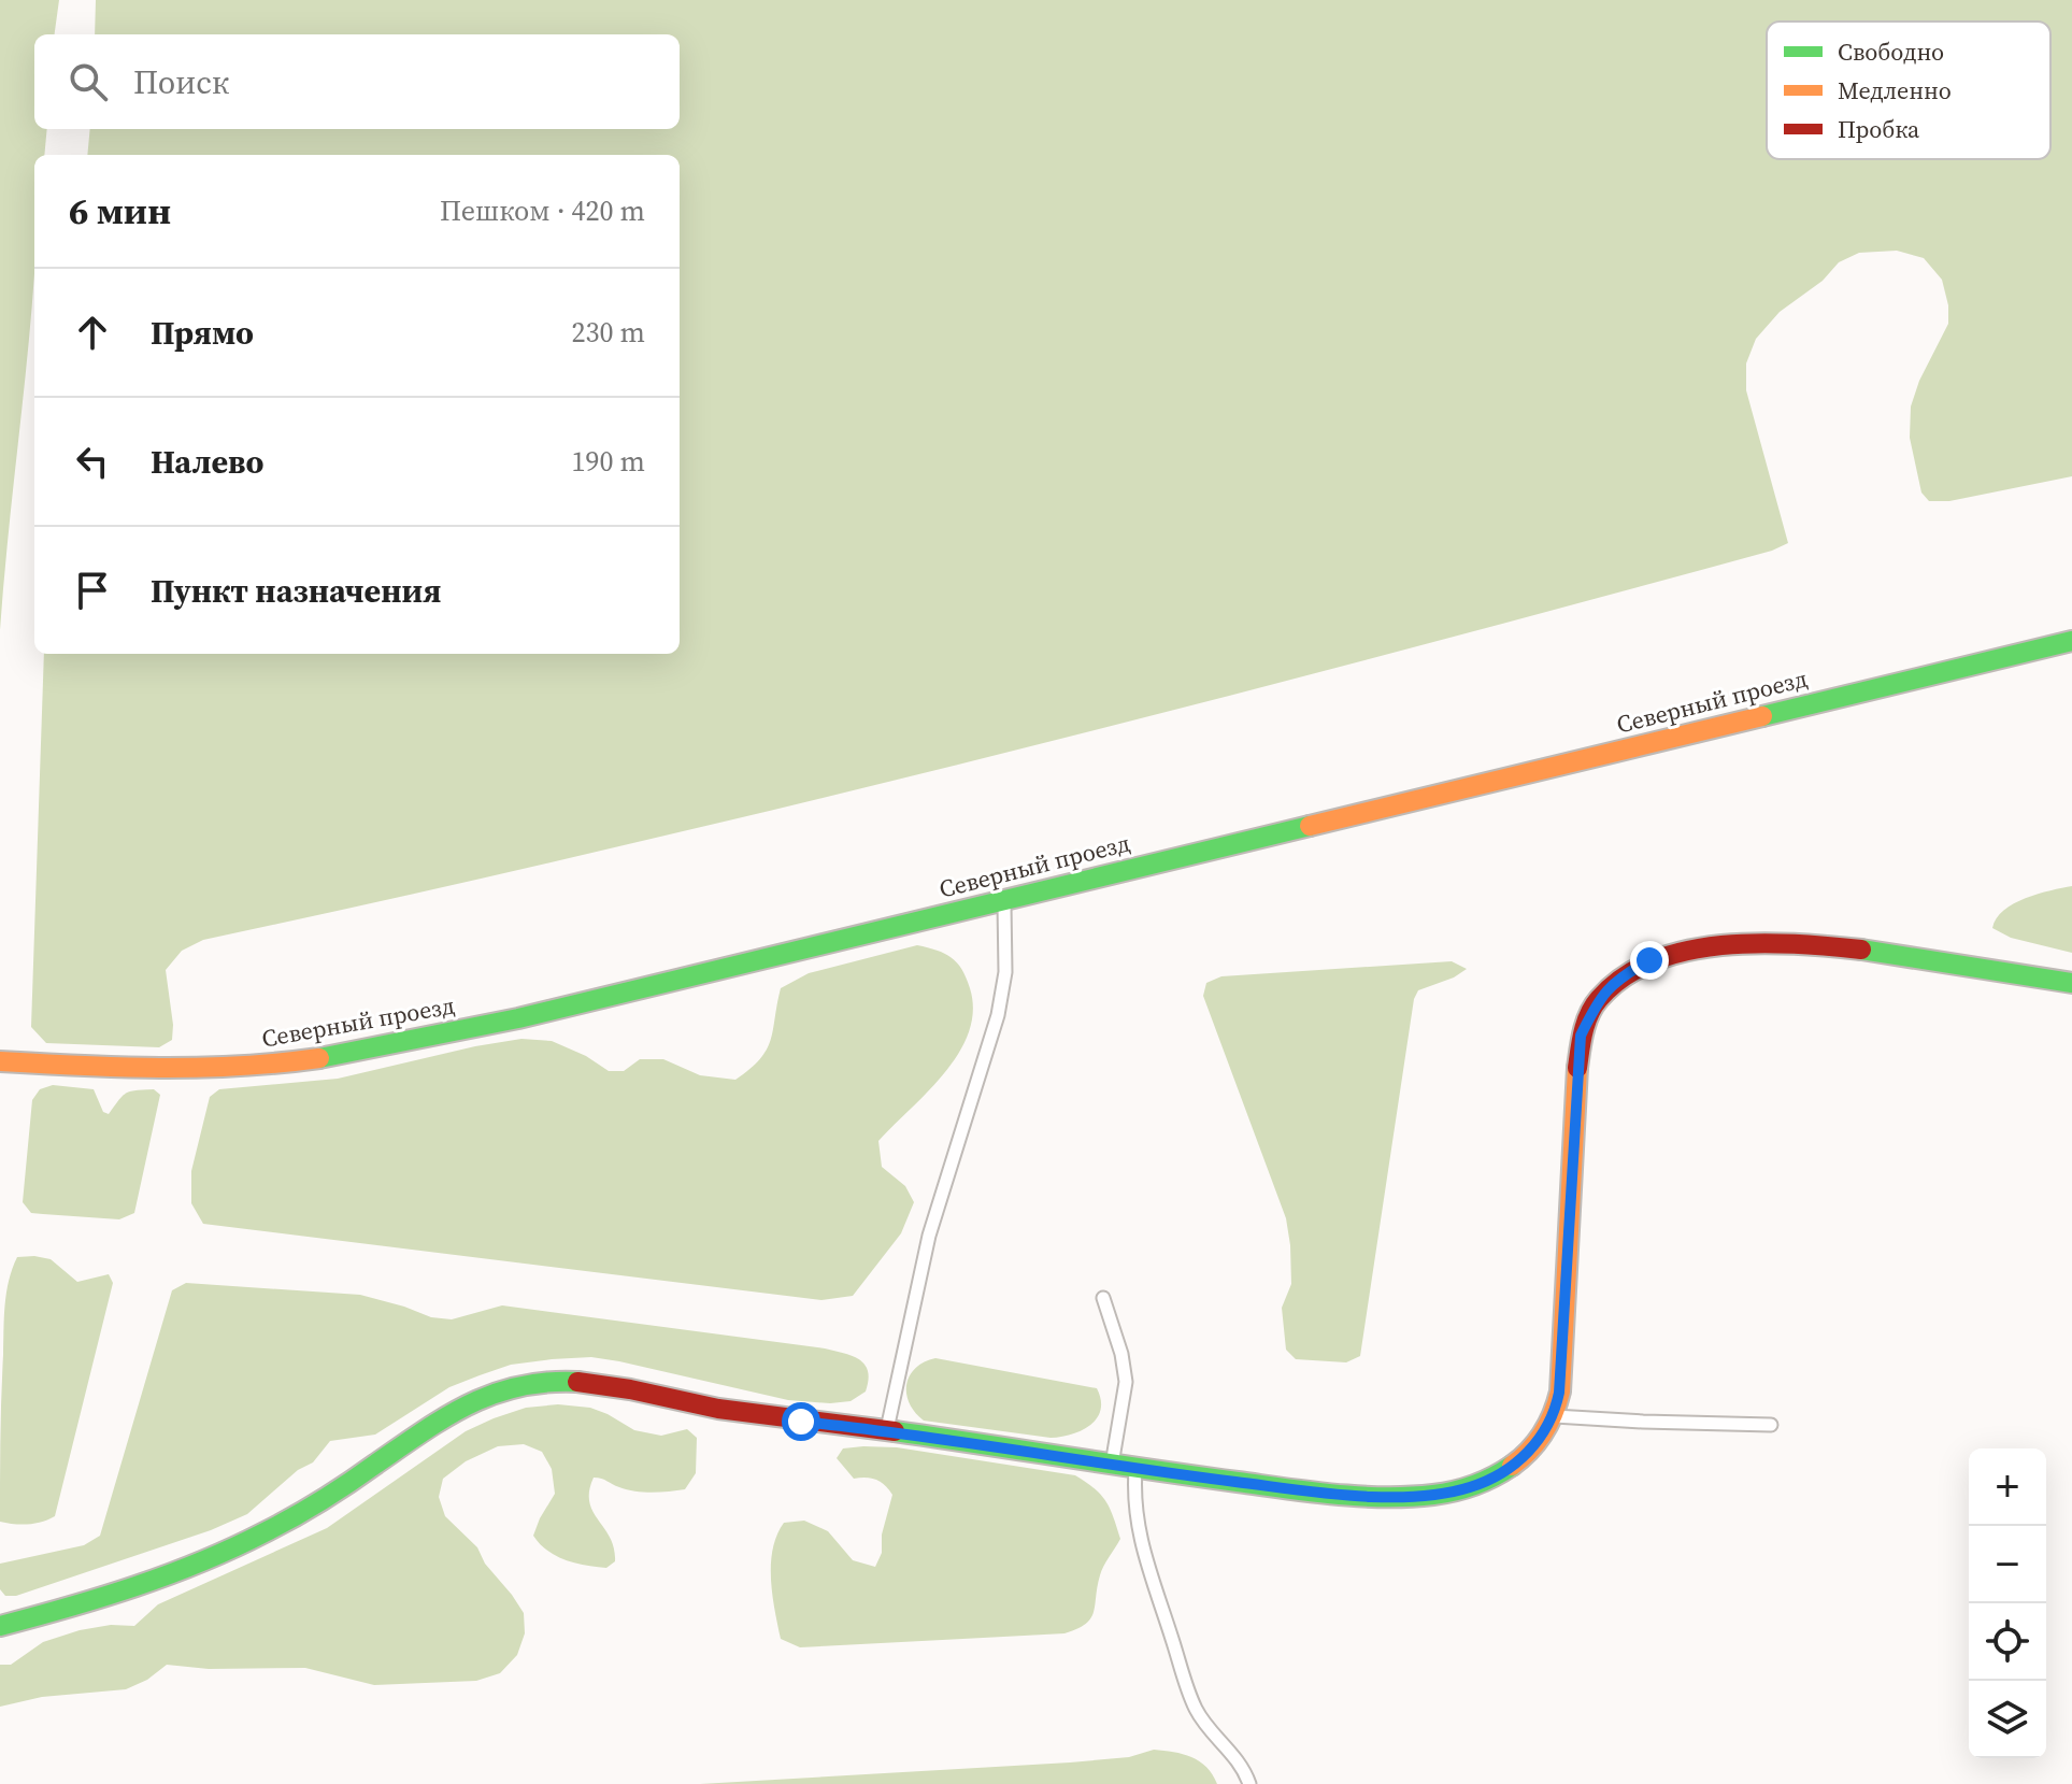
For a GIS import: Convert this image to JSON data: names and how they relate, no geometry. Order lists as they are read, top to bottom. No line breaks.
{"streets":{"street":["Северный проезд"]},"legend":["Свободно","Медленно","Пробка"],"page":{"search":"Поиск","heading":["6 мин","Пешком · 420 m"],"list":[["Прямо","230 m"],["Налево","190 m"],"Пункт назначения"],"map_buttons":["+","−"]}}
